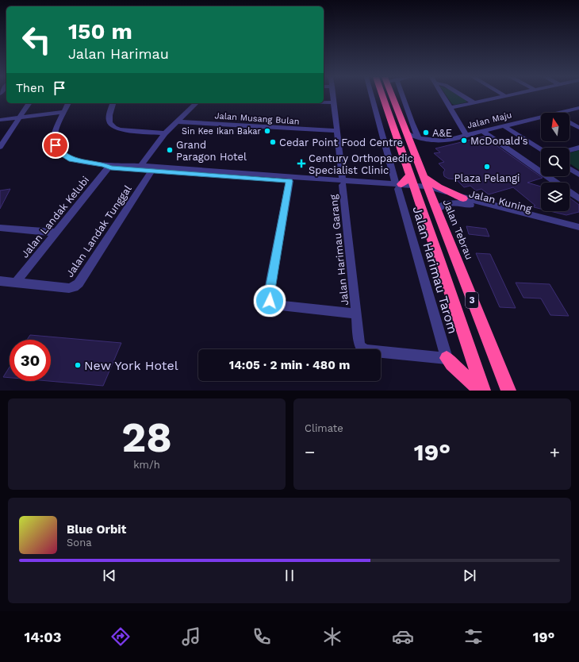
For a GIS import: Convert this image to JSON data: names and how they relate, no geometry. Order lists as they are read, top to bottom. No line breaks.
{"streets":{"highway":["Jalan Tebrau","3"],"street":["Jalan Musang Bulan","Jalan Maju","Jalan Kuning","Jalan Landak Kelubi","Jalan Landak Tunggal","Jalan Harimau Garang","Jalan Harimau Tarom"]},"crossings":[["Jalan Musang Bulan","Jalan Harimau Garang"],["Jalan Maju","Jalan Tebrau"],["Jalan Kuning","Jalan Tebrau"],["Jalan Landak Kelubi","Jalan Landak Tunggal"],["Jalan Harimau Garang","Jalan Harimau Tarom"]],"places":{"other":["Sin Kee Ikan Bakar","A&E","McDonald's","Cedar Point Food Centre","Grand Paragon Hotel","Plaza Pelangi","New York Hotel"],"health":["Century Orthopaedic Specialist Clinic"]},"north":"top","page":{"turn":["150 m","Jalan Harimau"],"then":"Then","limit":"30","trip":"14:05 · 2 min · 480 m","tile":[["28","km/h"],"Climate"],"heat":["−","19°","+"],"song":["Blue Orbit","Sona"],"tabs":["14:03","19°"]}}
